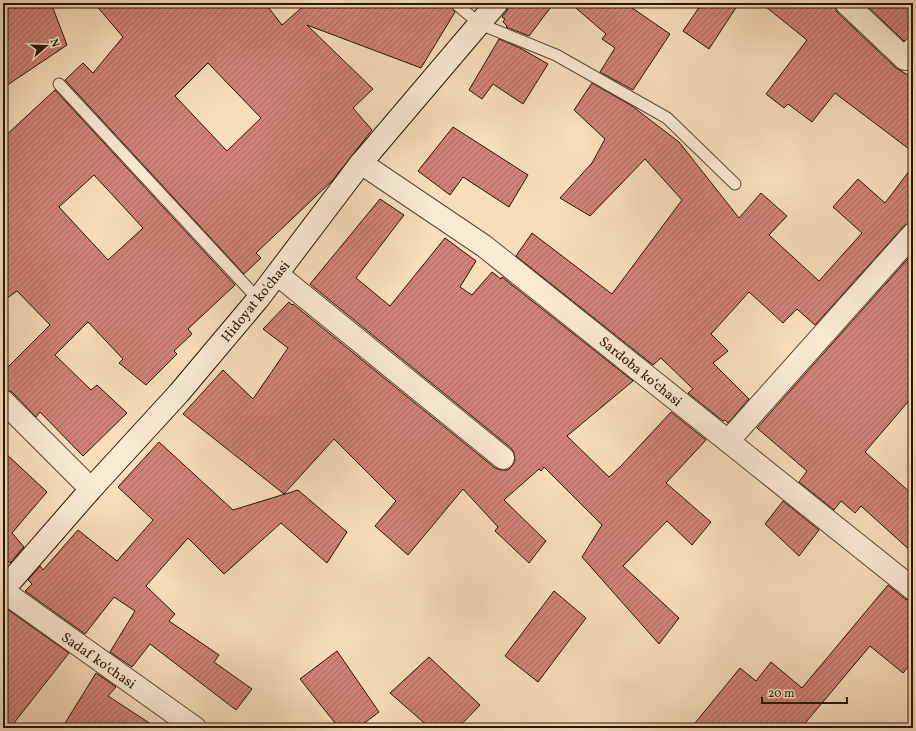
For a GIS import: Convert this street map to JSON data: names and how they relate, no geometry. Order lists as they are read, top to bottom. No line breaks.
{"streets":{"street":["Hidoyat ko'chasi","Sardoba koʻchasi","Sadaf koʻchasi"]},"crossings":[["Hidoyat ko'chasi","Sardoba koʻchasi"],["Hidoyat ko'chasi","Sadaf koʻchasi"]],"scale_bar":"20 m","north":"right"}
